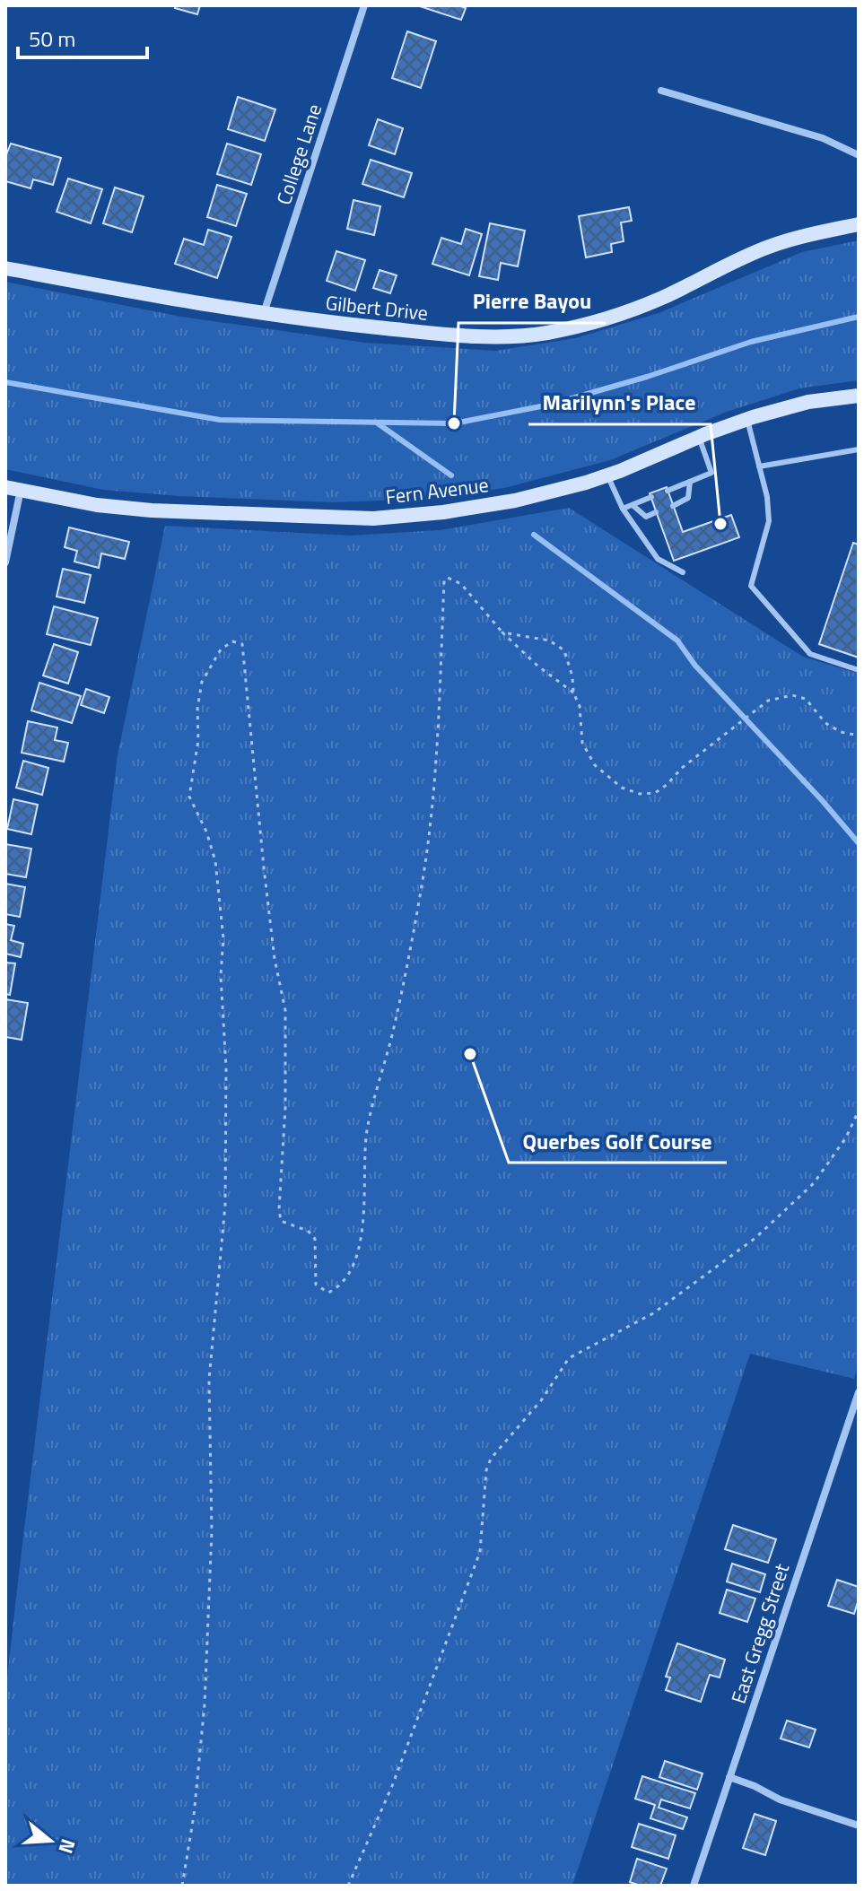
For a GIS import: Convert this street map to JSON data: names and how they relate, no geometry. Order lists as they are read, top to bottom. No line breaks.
{"streets":{"street":["College Lane","Gilbert Drive","Fern Avenue","East Gregg Street"]},"crossings":[["College Lane","Gilbert Drive"]],"places":["Pierre Bayou","Marilynn's Place","Querbes Golf Course"],"scale_bar":"50 m","north":"right"}
